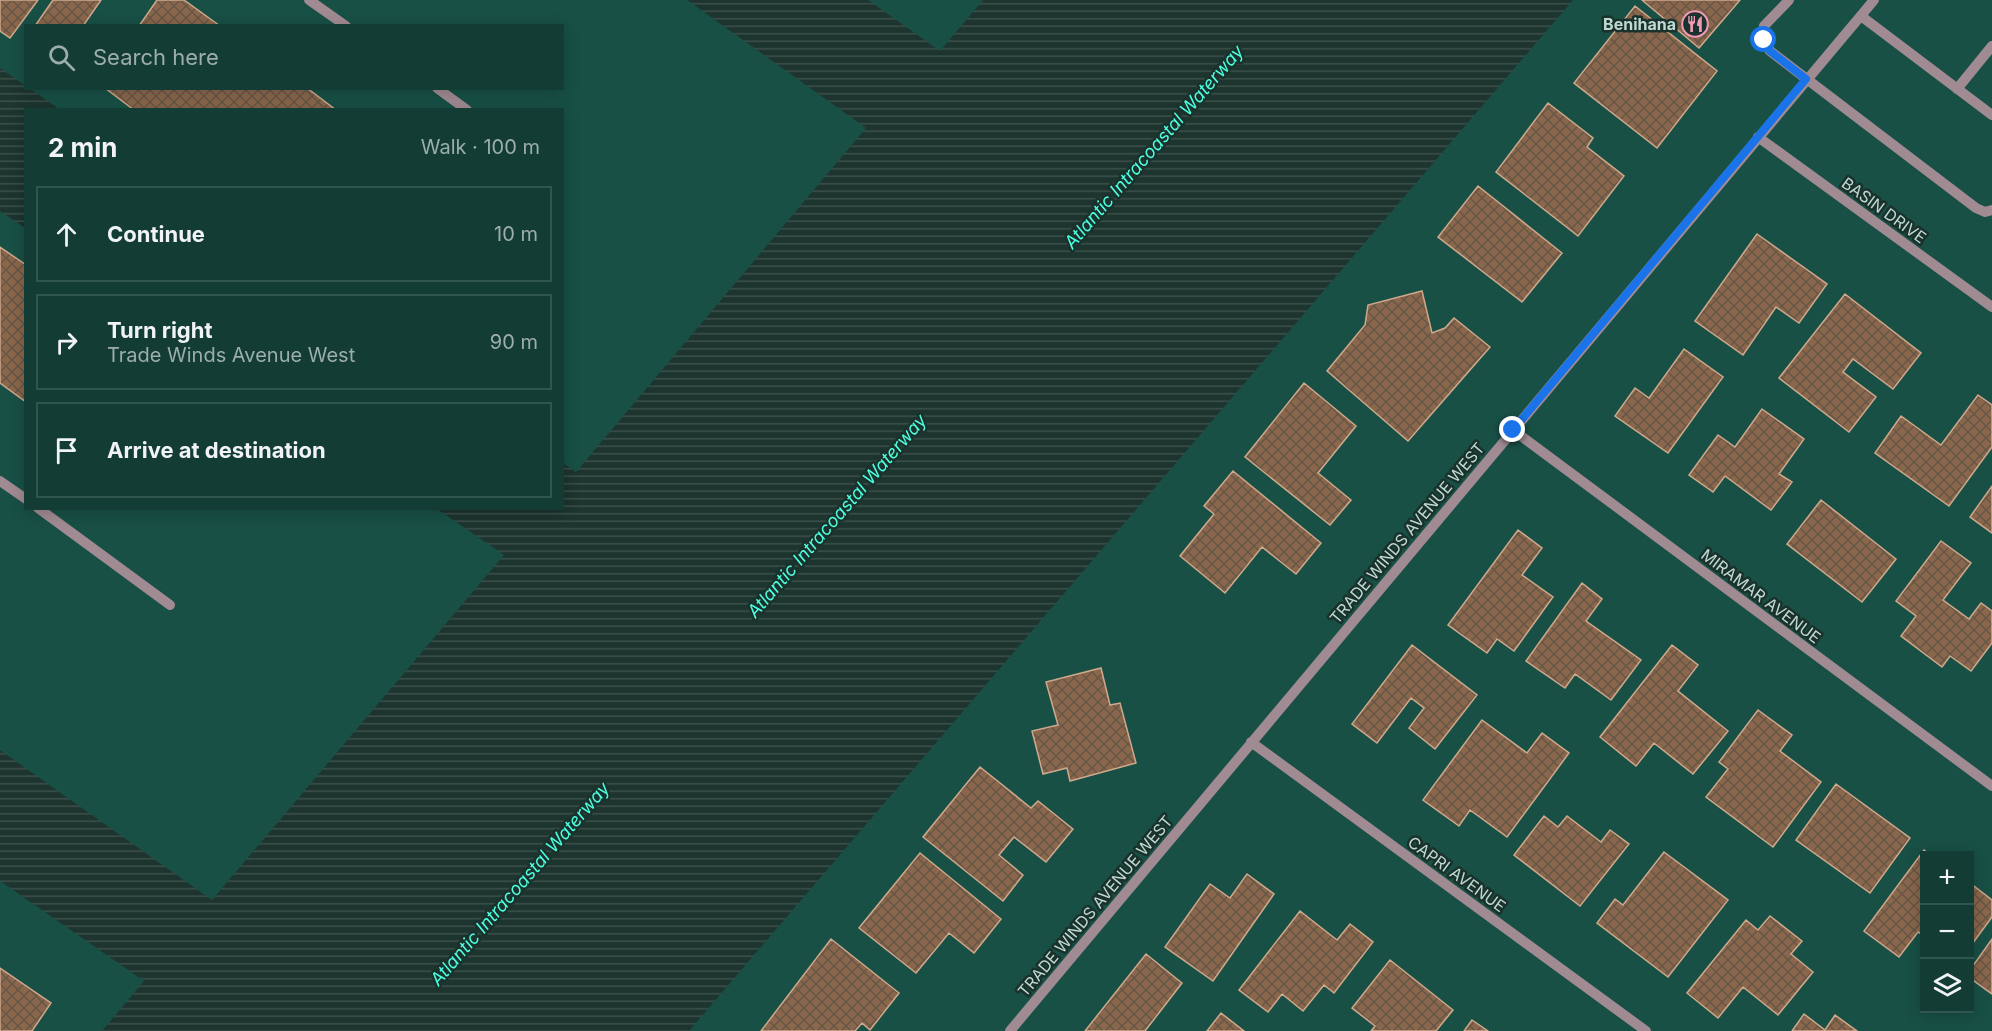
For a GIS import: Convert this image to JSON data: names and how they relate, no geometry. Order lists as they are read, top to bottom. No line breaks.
{"streets":{"street":["BASIN DRIVE","TRADE WINDS AVENUE WEST","MIRAMAR AVENUE","CAPRI AVENUE"]},"crossings":[["BASIN DRIVE","TRADE WINDS AVENUE WEST"],["TRADE WINDS AVENUE WEST","MIRAMAR AVENUE"],["TRADE WINDS AVENUE WEST","CAPRI AVENUE"]],"water":["Atlantic Intracoastal Waterway"],"places":{"restaurant":["Benihana"]},"page":{"search":"Search here","heading":["2 min","Walk · 100 m"],"list":[["Continue","10 m"],["Turn right","Trade Winds Avenue West","90 m"],"Arrive at destination"],"map_buttons":["+","−"]}}
